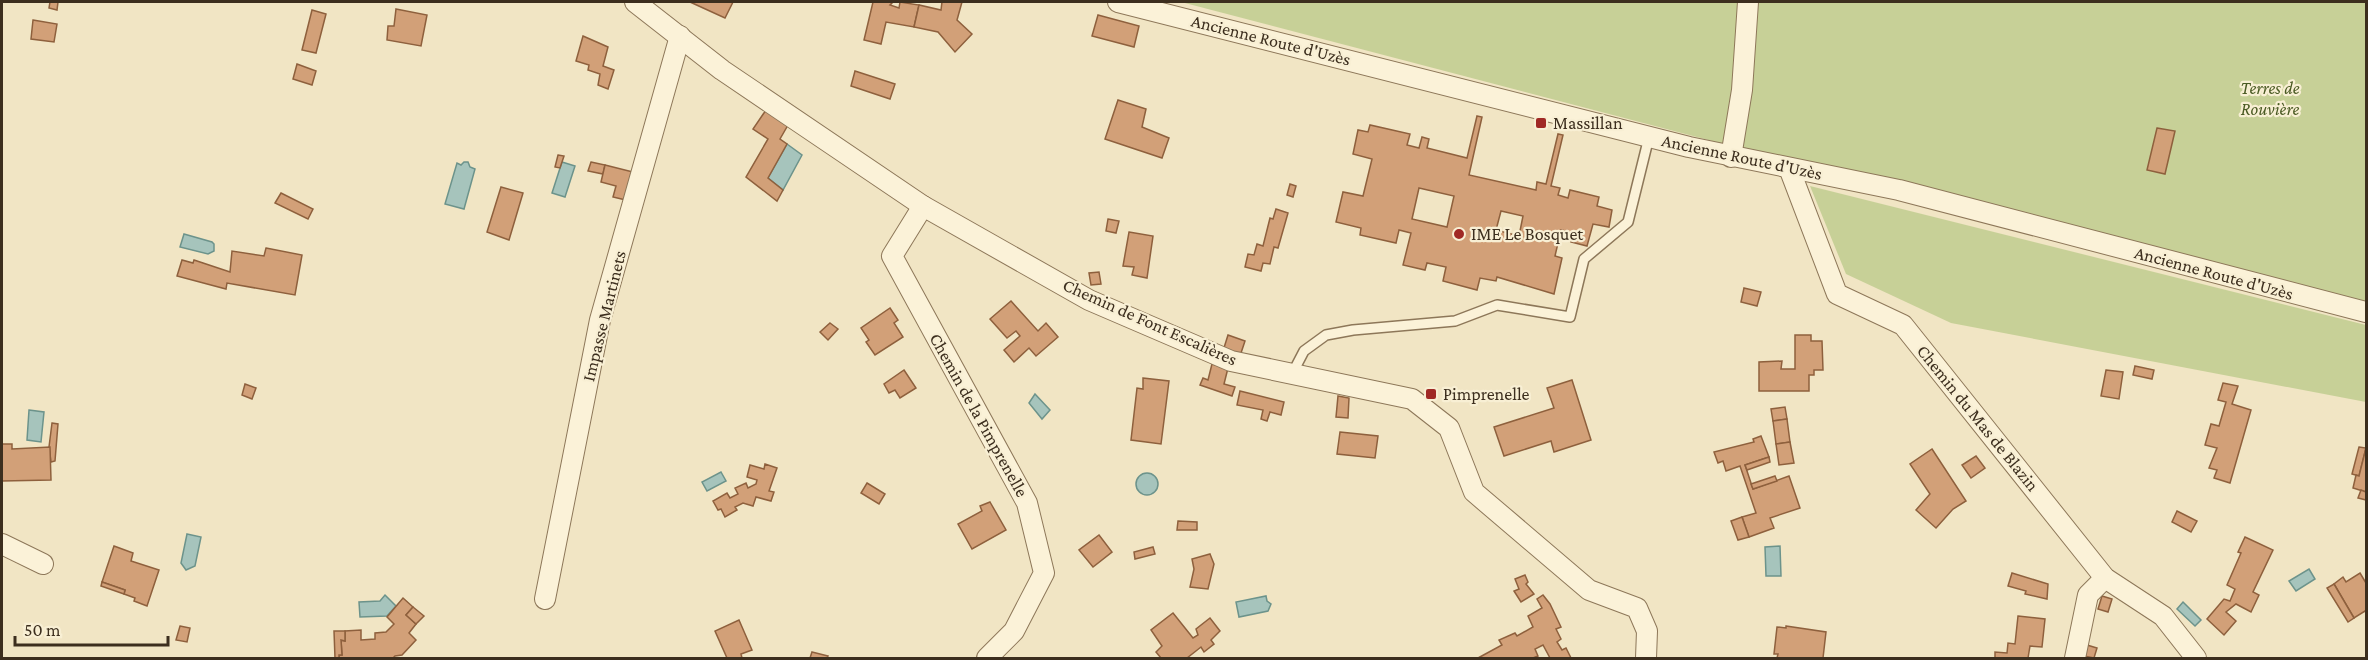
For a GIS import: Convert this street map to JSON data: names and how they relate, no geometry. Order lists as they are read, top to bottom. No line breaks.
{"streets":{"street":["Ancienne Route d'Uzès","Impasse Martinets","Chemin de Font Escalières","Chemin de la Pimprenelle","Chemin du Mas de Blazin"]},"crossings":[["Ancienne Route d'Uzès","Chemin du Mas de Blazin"],["Impasse Martinets","Chemin de Font Escalières"],["Chemin de Font Escalières","Chemin de la Pimprenelle"]],"parks":["Terres de Rouvière"],"places":{"transit":["Massillan","Pimprenelle"],"other":["IME Le Bosquet"]},"scale_bar":"50 m"}
